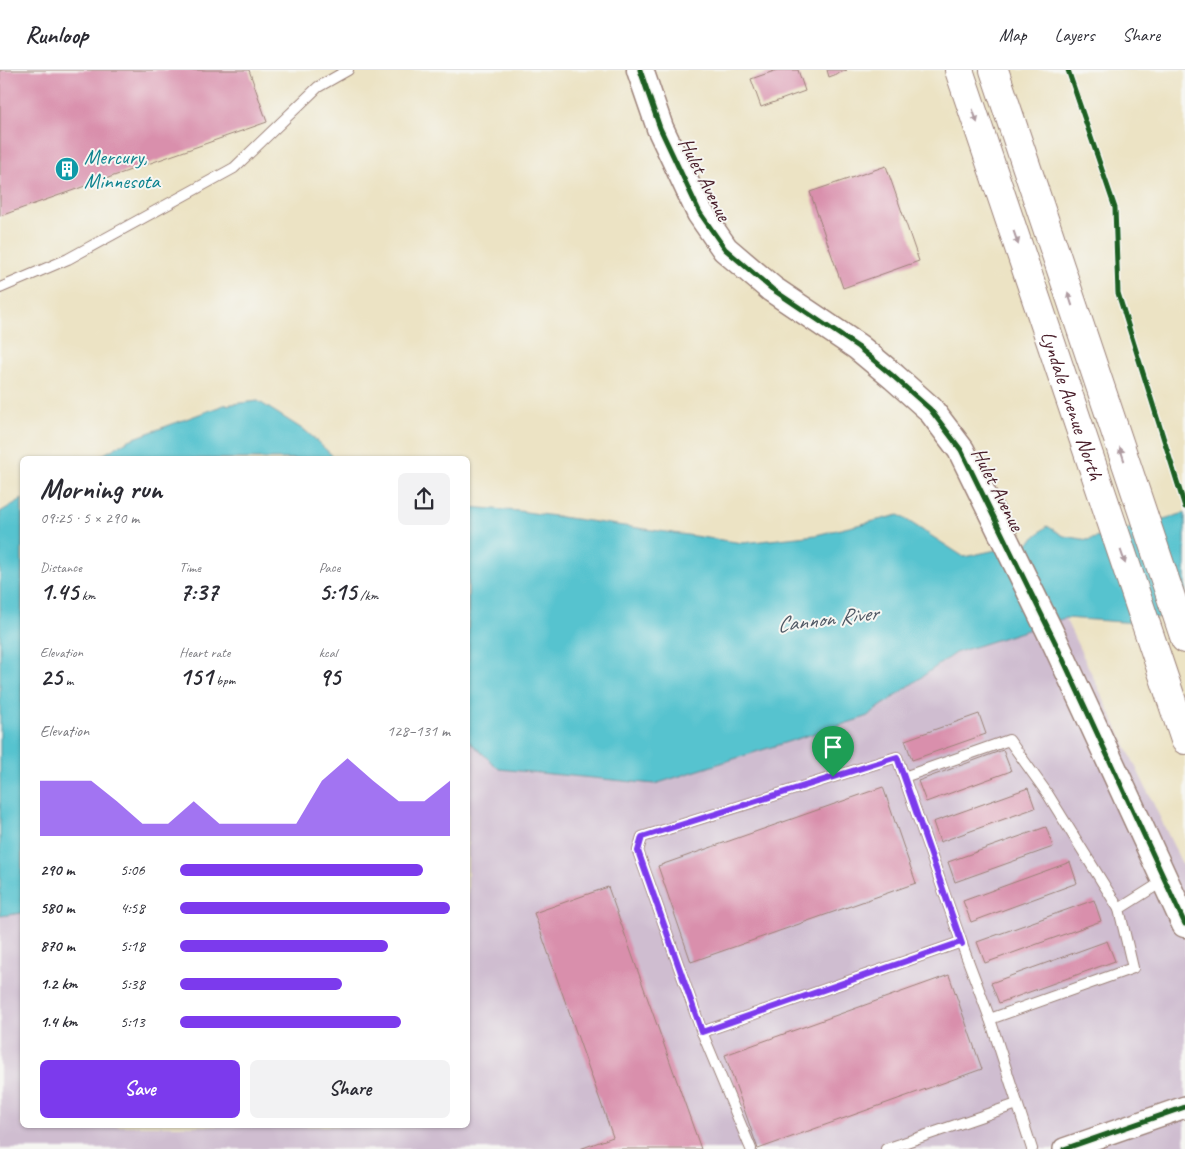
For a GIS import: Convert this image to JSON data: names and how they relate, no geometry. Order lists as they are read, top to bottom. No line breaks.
{"streets":{"highway":["Lyndale Avenue North"],"street":["Hulet Avenue"]},"water":["Cannon River"],"places":{"building":["Mercury, Minnesota"]},"page":{"header":"Runloop","nav":["Map","Layers","Share"],"heading":["Morning run","09:25 · 5 × 290 m"],"stats":[["Distance","1.45 km"],["Time","7:37"],["Pace","5:15 /km"],["Elevation","25 m"],["Heart rate","151 bpm"],["kcal","95"]],"chart":["Elevation","128–131 m"],"list":[{"name":"290 m","note":"5:06"},{"name":"580 m","note":"4:58"},{"name":"870 m","note":"5:18"},{"name":"1.2 km","note":"5:38"},{"name":"1.4 km","note":"5:13"}],"buttons":["Save","Share"]}}
